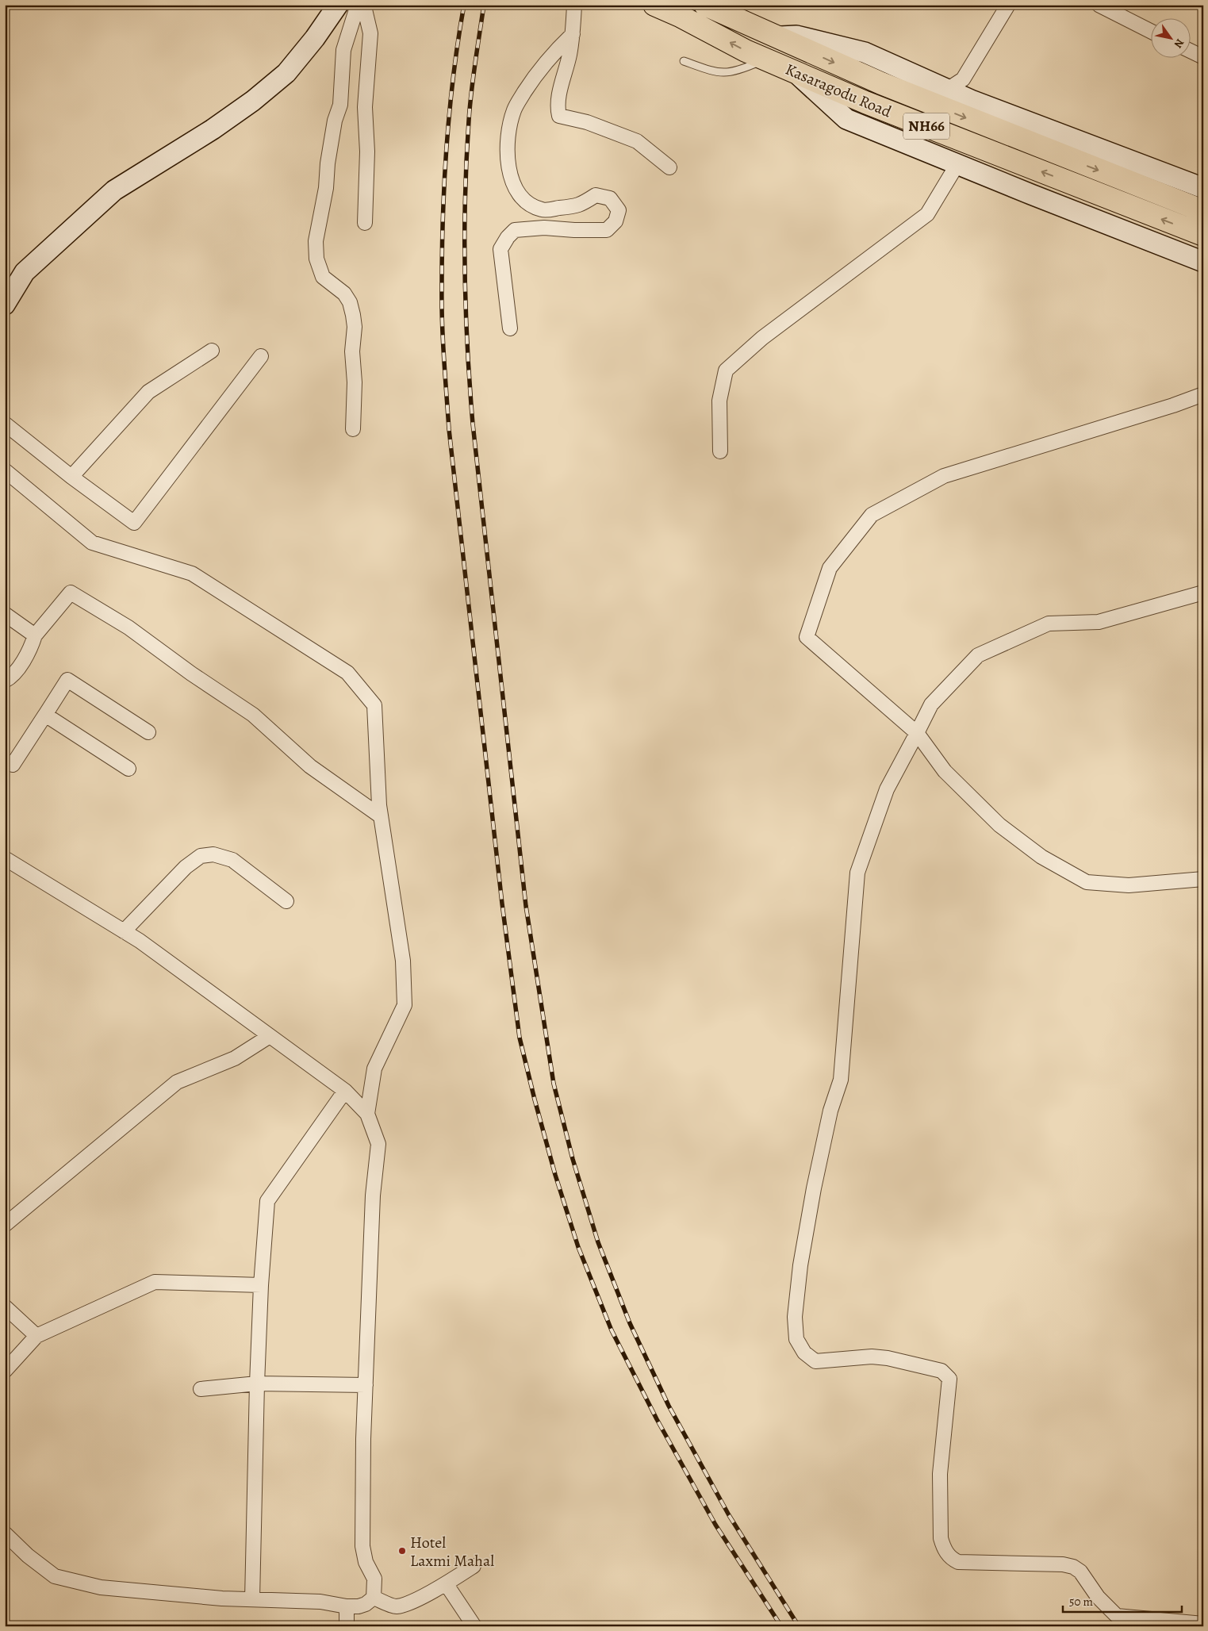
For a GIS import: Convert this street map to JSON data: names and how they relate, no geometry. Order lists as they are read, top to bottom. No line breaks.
{"streets":{"highway":["Kasaragodu Road","NH66"]},"places":["Hotel Laxmi Mahal"],"scale_bar":"50 m","north":"bottom right"}
